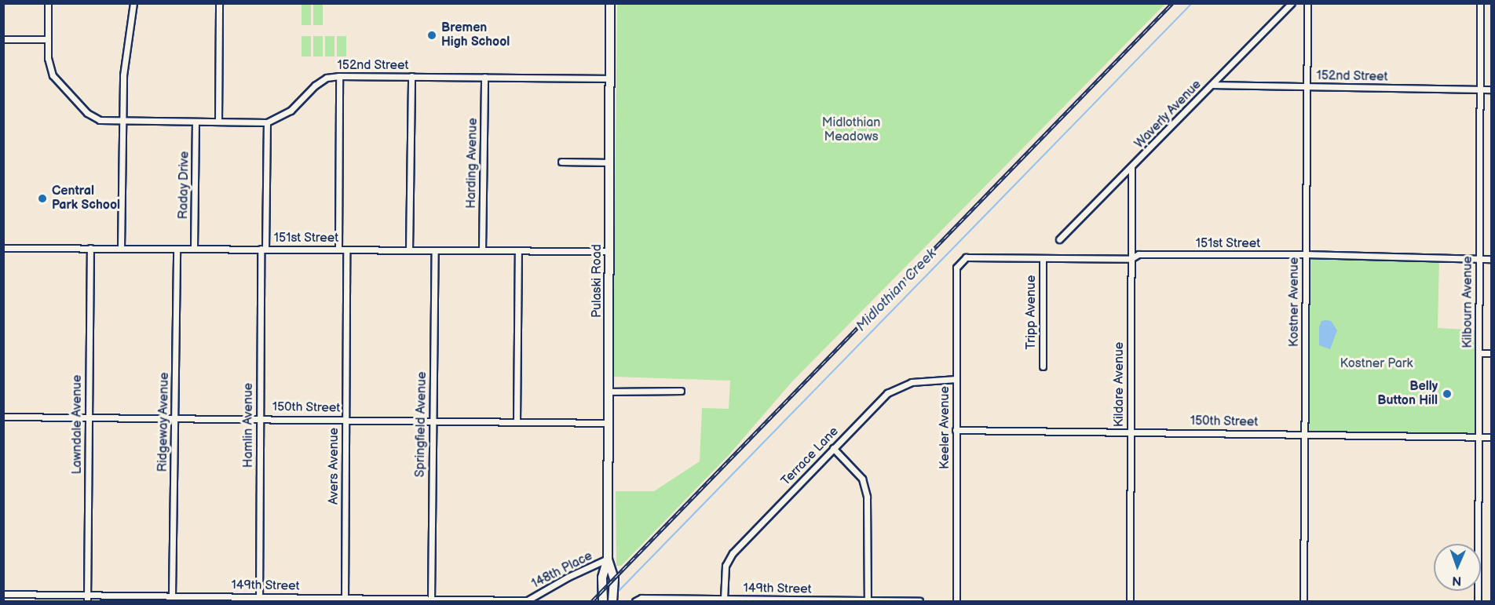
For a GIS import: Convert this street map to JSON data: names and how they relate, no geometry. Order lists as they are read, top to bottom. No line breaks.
{"streets":{"main road":["Pulaski Road"],"street":["152nd Street","Waverly Avenue","Harding Avenue","Raday Drive","151st Street","Kostner Avenue","Kilbourn Avenue","Tripp Avenue","Kildare Avenue","150th Street","Ridgeway Avenue","Lawndale Avenue","Springfield Avenue","Hamlin Avenue","Keeler Avenue","Terrace Lane","Avers Avenue","148th Place","149th Street"]},"crossings":[["152nd Street","Waverly Avenue"],["152nd Street","Harding Avenue"],["152nd Street","Raday Drive"],["152nd Street","Pulaski Road"],["152nd Street","Kostner Avenue"],["152nd Street","Kilbourn Avenue"],["152nd Street","Hamlin Avenue"],["Waverly Avenue","Kildare Avenue"],["Harding Avenue","151st Street"],["Raday Drive","151st Street"],["151st Street","Pulaski Road"],["151st Street","Kostner Avenue"],["151st Street","Kilbourn Avenue"],["151st Street","Tripp Avenue"],["151st Street","Kildare Avenue"],["151st Street","Ridgeway Avenue"],["151st Street","Lawndale Avenue"],["151st Street","Springfield Avenue"],["151st Street","Hamlin Avenue"],["151st Street","Keeler Avenue"],["151st Street","Avers Avenue"],["Pulaski Road","150th Street"],["Pulaski Road","148th Place"],["Kostner Avenue","150th Street"],["Kilbourn Avenue","150th Street"],["Kildare Avenue","150th Street"],["150th Street","Ridgeway Avenue"],["150th Street","Lawndale Avenue"],["150th Street","Springfield Avenue"],["150th Street","Hamlin Avenue"],["150th Street","Keeler Avenue"],["150th Street","Avers Avenue"],["Ridgeway Avenue","149th Street"],["Lawndale Avenue","149th Street"],["Springfield Avenue","149th Street"],["Hamlin Avenue","149th Street"],["Keeler Avenue","Terrace Lane"],["Terrace Lane","149th Street"],["Avers Avenue","149th Street"],["148th Place","149th Street"]],"water":["Midlothian Creek"],"parks":["Midlothian Meadows","Kostner Park"],"places":["Bremen High School","Central Park School","Belly Button Hill"],"north":"bottom"}
